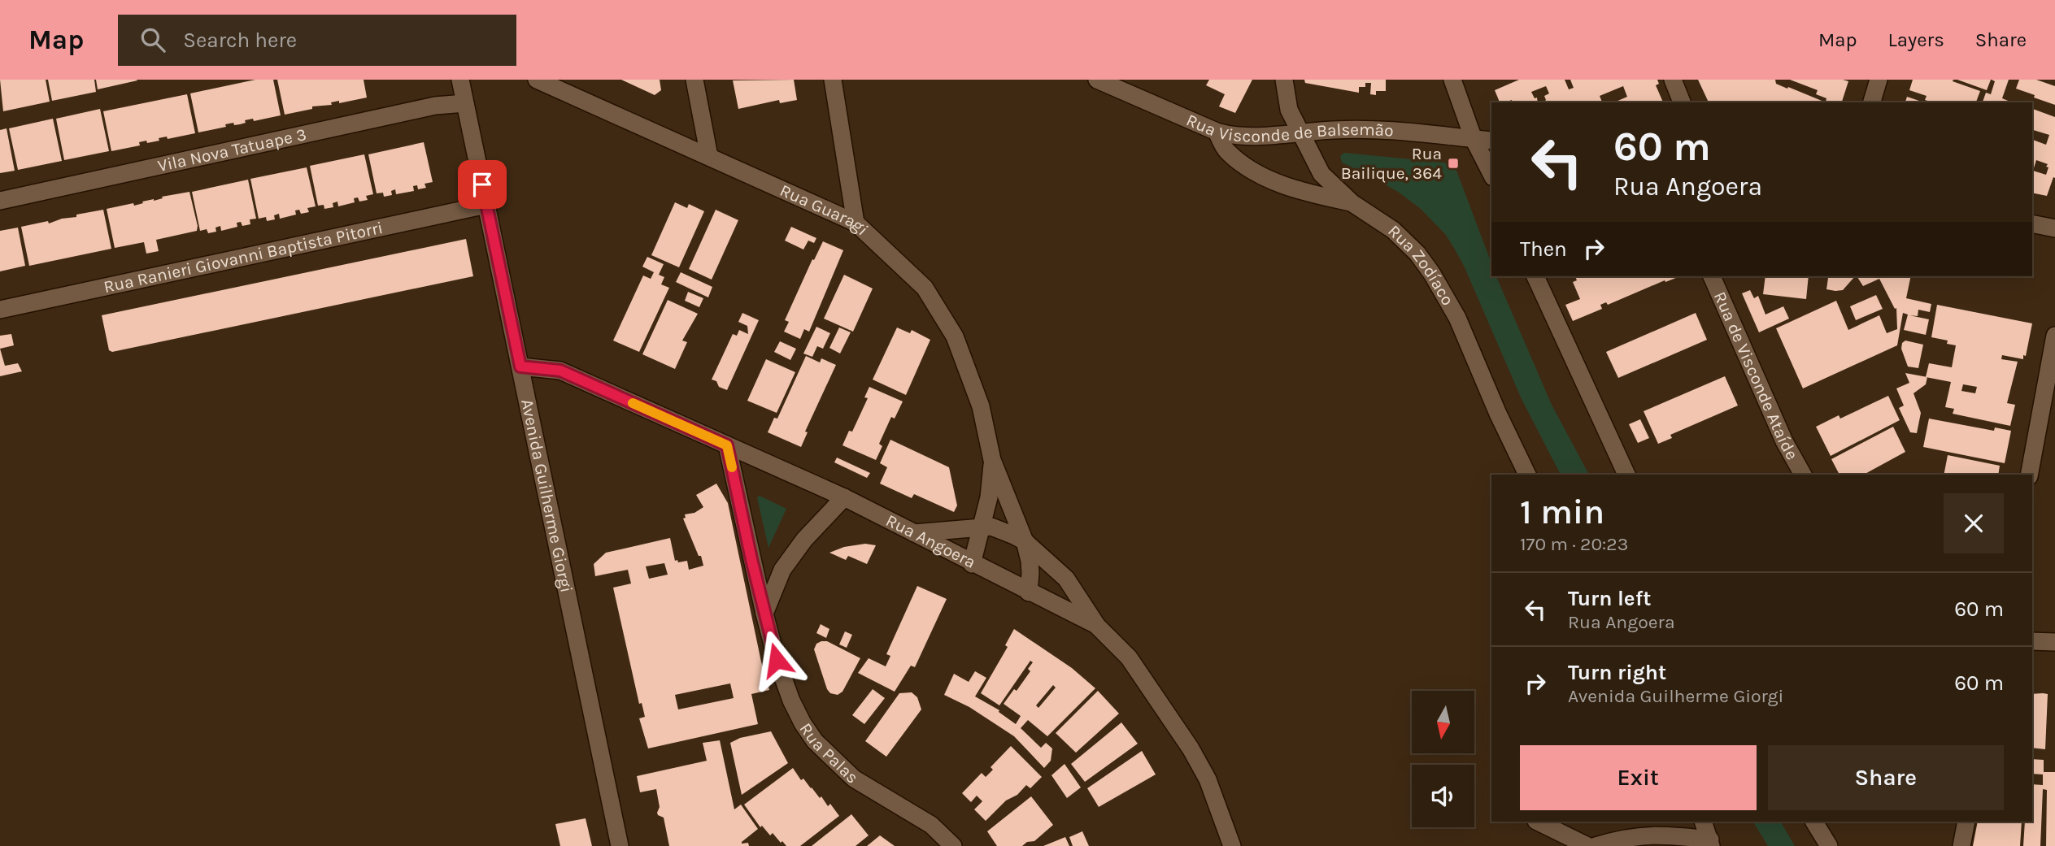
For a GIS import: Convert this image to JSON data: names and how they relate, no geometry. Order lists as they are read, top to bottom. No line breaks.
{"streets":{"street":["Rua Visconde de Balsemão","Vila Nova Tatuape 3","Rua Guaragi","Rua Ranieri Giovanni Baptista Pitorri","Rua Zodíaco","Rua de Visconde Ataíde","Avenida Guilherme Giorgi","Rua Angoera","Rua Palas"]},"crossings":[["Rua Visconde de Balsemão","Rua Zodíaco"],["Vila Nova Tatuape 3","Avenida Guilherme Giorgi"],["Rua Guaragi","Rua Angoera"],["Rua Ranieri Giovanni Baptista Pitorri","Avenida Guilherme Giorgi"],["Avenida Guilherme Giorgi","Rua Angoera"],["Rua Angoera","Rua Palas"]],"places":{"transit":["Rua Bailique, 364"]},"north":"bottom","page":{"header":"Map","search":"Search here","nav":["Map","Layers","Share"],"turn":["60 m","Rua Angoera"],"then":"Then","heading":["1 min","170 m · 20:23"],"list":[{"name":"Turn left","note":"Rua Angoera","value":"60 m"},{"name":"Turn right","note":"Avenida Guilherme Giorgi","value":"60 m"}],"buttons":["Exit","Share"]}}
